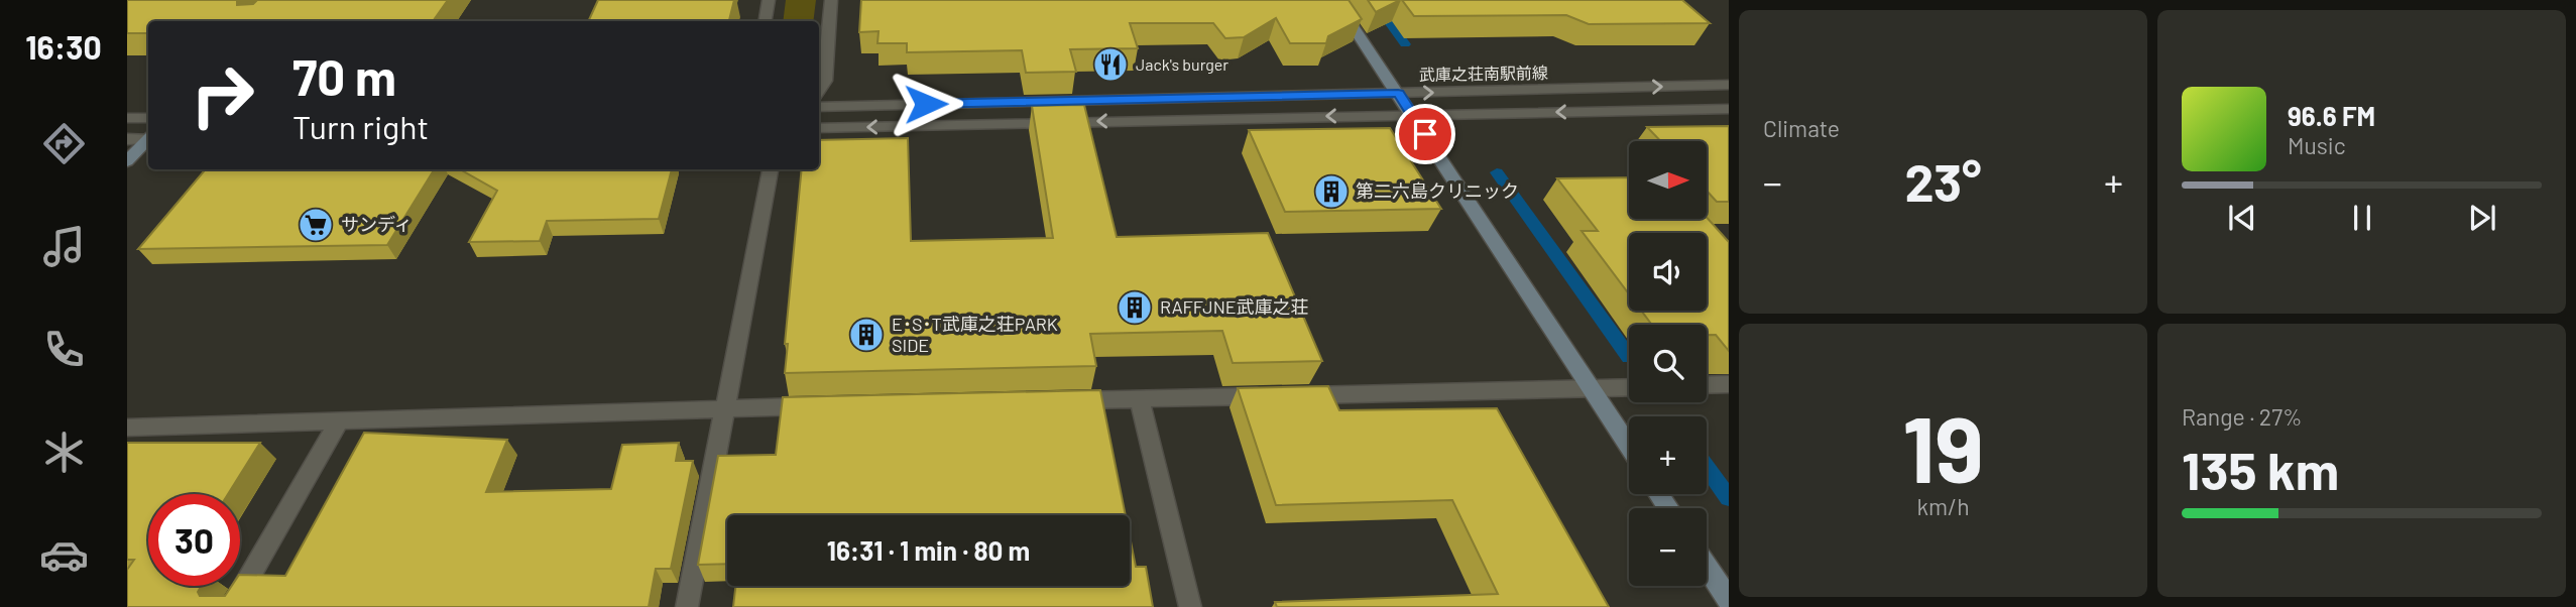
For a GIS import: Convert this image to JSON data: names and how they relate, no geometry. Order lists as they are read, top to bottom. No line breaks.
{"streets":{"street":["武庫之荘南駅前線"]},"places":{"restaurant":["Jack's burger"],"building":["第二六島クリニック","RAFFJNE武庫之荘","E･S･T武庫之荘PARK SIDE"],"supermarket":["サンディ"]},"north":"right","page":{"tabs":"16:30","tile":["Climate",["19","km/h"],["Range · 27%","135 km"]],"turn":["70 m","Turn right"],"song":["96.6 FM","Music"],"map_buttons":["+","−"],"heat":["−","23°","+"],"limit":"30","trip":"16:31 · 1 min · 80 m"}}
